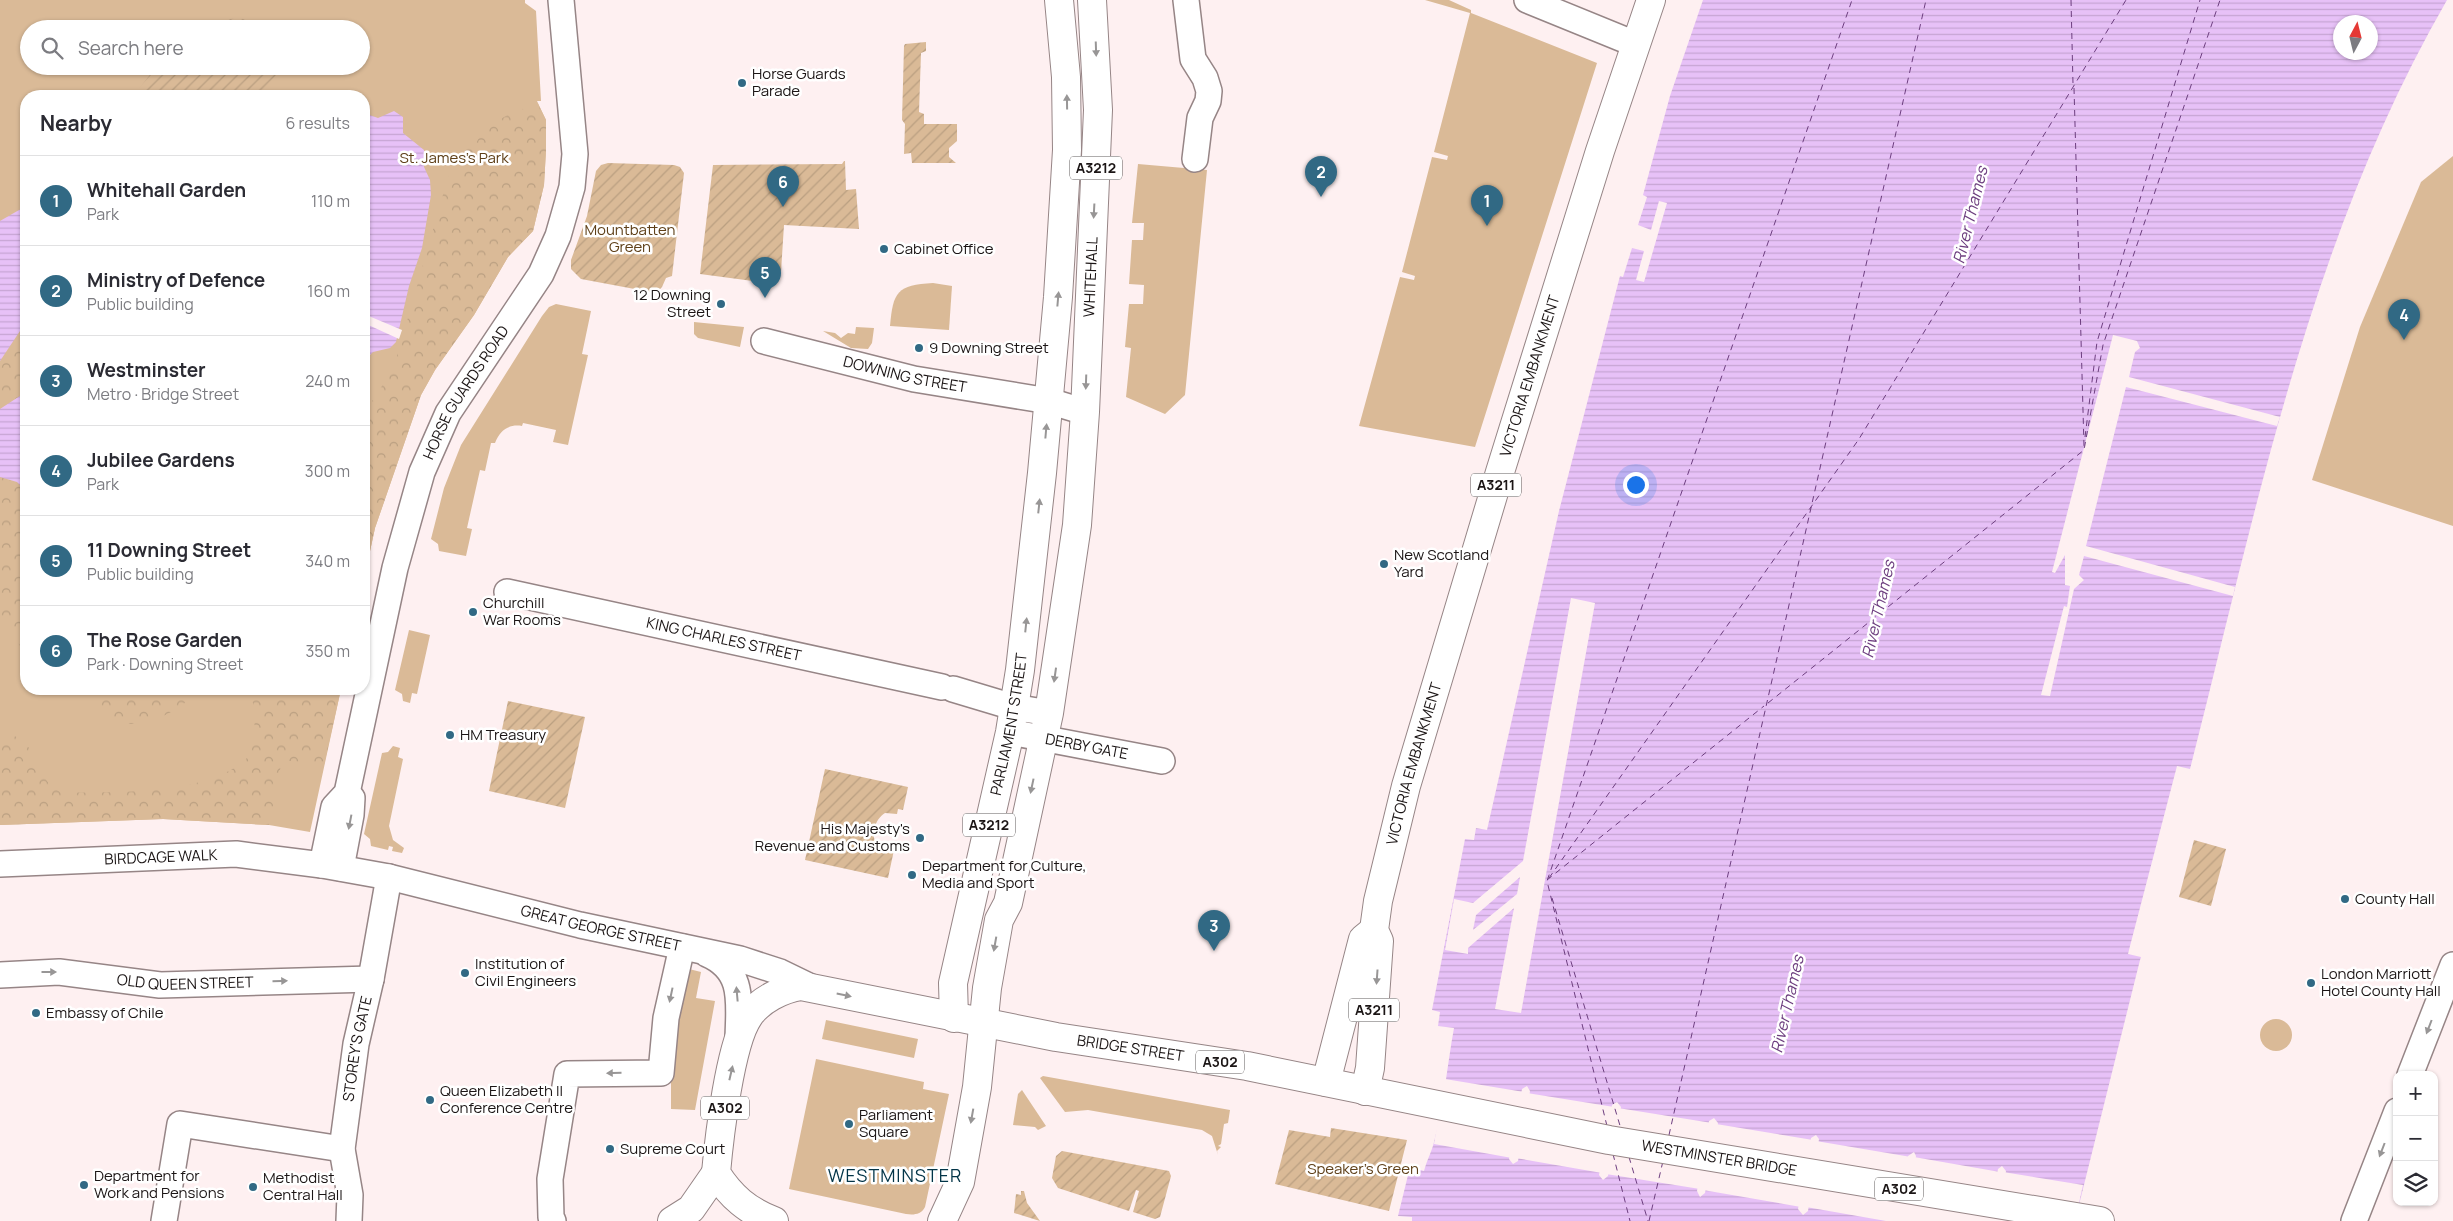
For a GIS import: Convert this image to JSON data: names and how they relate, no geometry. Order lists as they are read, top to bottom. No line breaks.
{"streets":{"main road":["A3212","WHITEHALL","VICTORIA EMBANKMENT","A3211","PARLIAMENT STREET","GREAT GEORGE STREET","BRIDGE STREET","A302","WESTMINSTER BRIDGE"],"street":["DOWNING STREET","HORSE GUARDS ROAD","KING CHARLES STREET","DERBY GATE","BIRDCAGE WALK","OLD QUEEN STREET","STOREY'S GATE"]},"crossings":[["A3212","WHITEHALL"],["A3212","KING CHARLES STREET"],["A3212","PARLIAMENT STREET"],["A3212","DERBY GATE"],["A3212","GREAT GEORGE STREET"],["A3212","BRIDGE STREET"],["A3212","A302"],["WHITEHALL","DOWNING STREET"],["WHITEHALL","KING CHARLES STREET"],["WHITEHALL","PARLIAMENT STREET"],["VICTORIA EMBANKMENT","BRIDGE STREET"],["VICTORIA EMBANKMENT","WESTMINSTER BRIDGE"],["HORSE GUARDS ROAD","BIRDCAGE WALK"],["HORSE GUARDS ROAD","GREAT GEORGE STREET"],["KING CHARLES STREET","PARLIAMENT STREET"],["KING CHARLES STREET","DERBY GATE"],["PARLIAMENT STREET","DERBY GATE"],["PARLIAMENT STREET","GREAT GEORGE STREET"],["BIRDCAGE WALK","GREAT GEORGE STREET"],["GREAT GEORGE STREET","STOREY'S GATE"],["GREAT GEORGE STREET","BRIDGE STREET"],["GREAT GEORGE STREET","A302"],["OLD QUEEN STREET","STOREY'S GATE"],["BRIDGE STREET","A302"],["BRIDGE STREET","WESTMINSTER BRIDGE"]],"one_way":["PARLIAMENT STREET","OLD QUEEN STREET"],"districts":["WESTMINSTER"],"water":["River Thames"],"parks":["St. James's Park","Mountbatten Green","Speaker's Green"],"places":["Horse Guards Parade","Cabinet Office","12 Downing Street","9 Downing Street","New Scotland Yard","Churchill War Rooms","HM Treasury","His Majesty's Revenue and Customs","Department for Culture, Media and Sport","County Hall","Institution of Civil Engineers","London Marriott Hotel County Hall","Embassy of Chile","Queen Elizabeth II Conference Centre","Parliament Square","Supreme Court","Department for Work and Pensions","Methodist Central Hall"],"north":"top","page":{"search":"Search here","heading":["Nearby","6 results"],"list":[{"mark":"1","name":"Whitehall Garden","note":"Park","value":"110 m"},{"mark":"2","name":"Ministry of Defence","note":"Public building","value":"160 m"},{"mark":"3","name":"Westminster","note":"Metro · Bridge Street","value":"240 m"},{"mark":"4","name":"Jubilee Gardens","note":"Park","value":"300 m"},{"mark":"5","name":"11 Downing Street","note":"Public building","value":"340 m"},{"mark":"6","name":"The Rose Garden","note":"Park · Downing Street","value":"350 m"}],"pins":["2","6","1","5","4","3"],"map_buttons":["+","−"]}}
